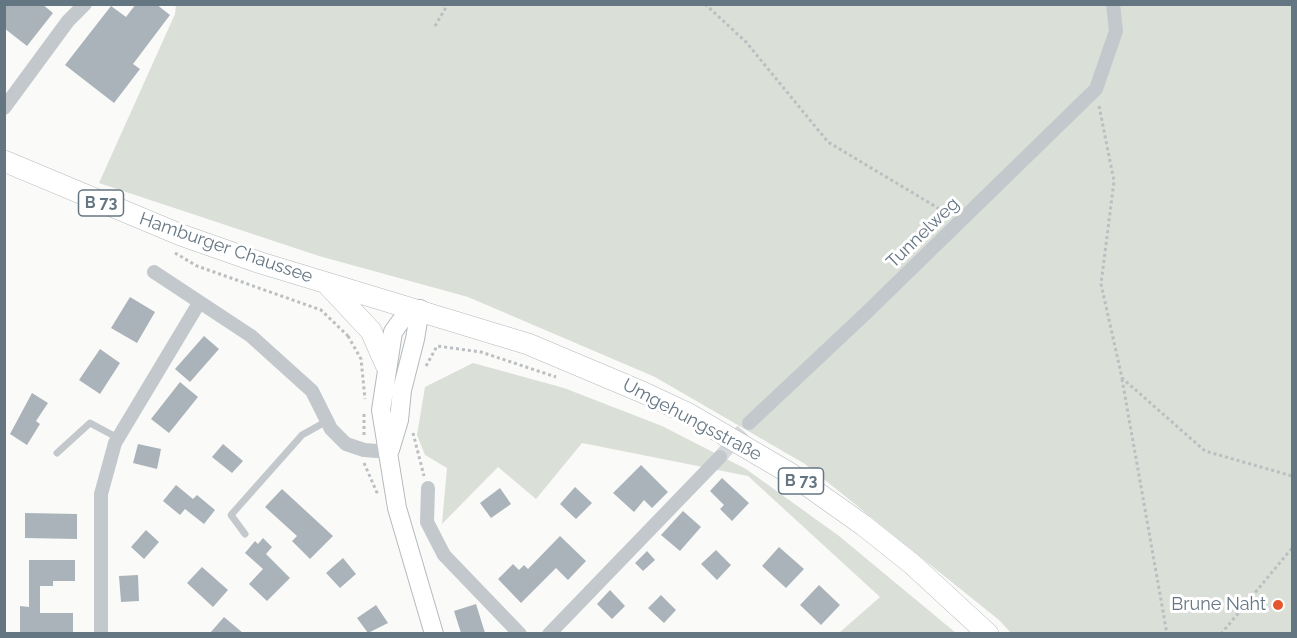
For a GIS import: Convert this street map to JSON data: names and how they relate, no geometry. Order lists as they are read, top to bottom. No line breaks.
{"streets":{"main road":["B 73","Hamburger Chaussee","Umgehungsstraße"],"street":["Tunnelweg"]},"crossings":[["Hamburger Chaussee","Umgehungsstraße"]],"places":["Brune Naht"]}
